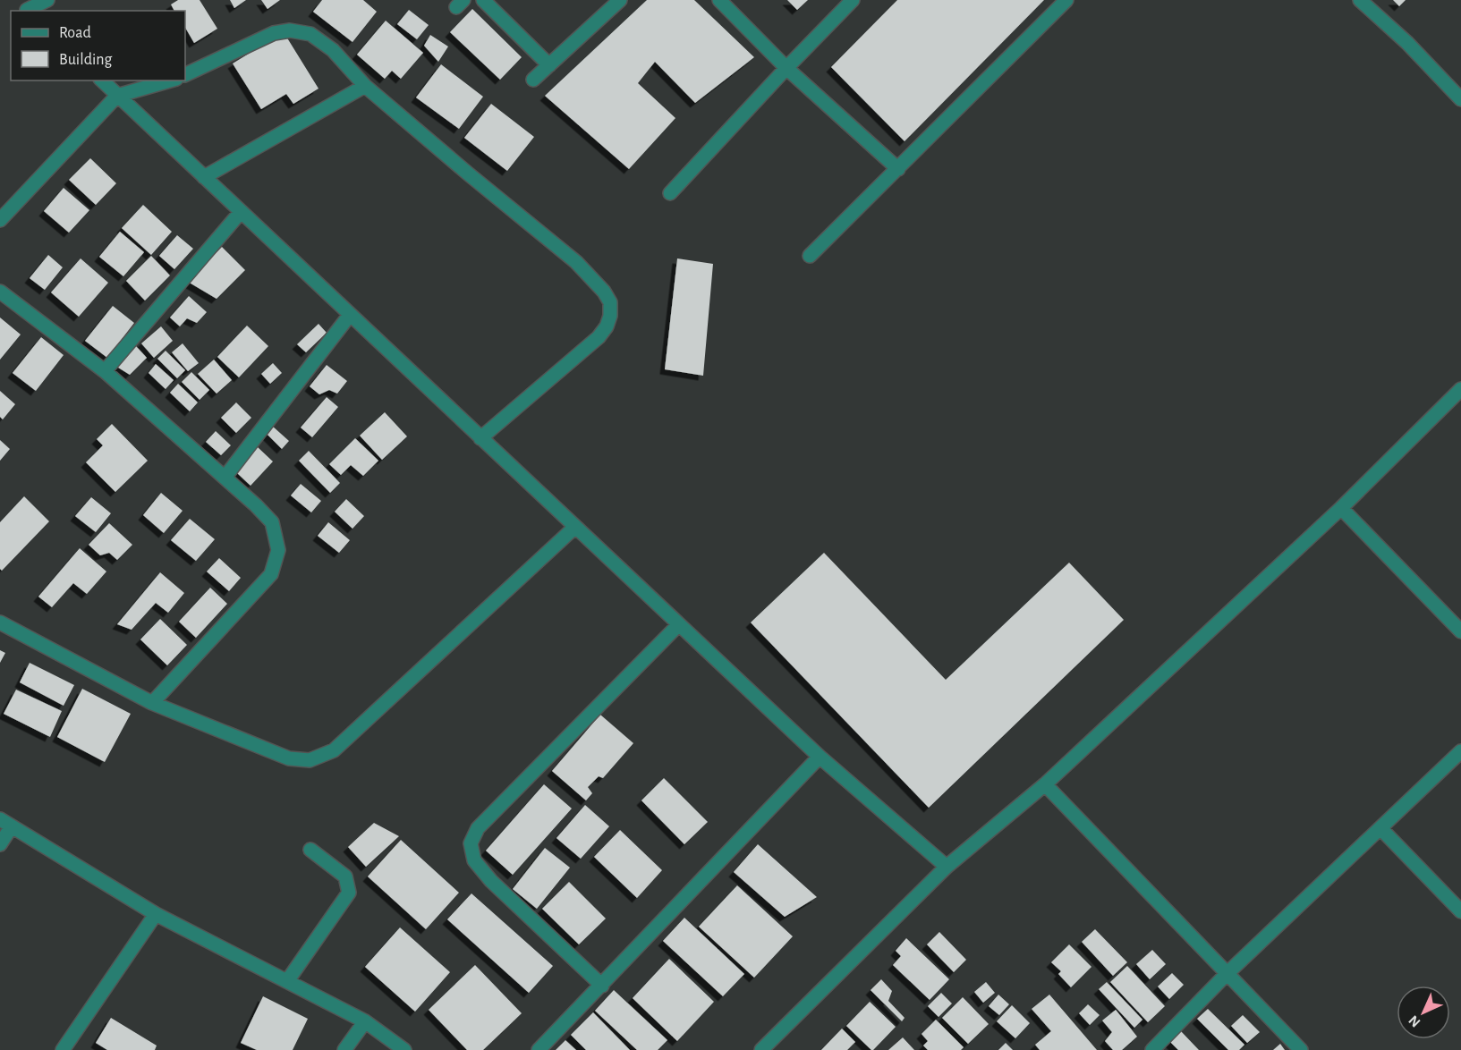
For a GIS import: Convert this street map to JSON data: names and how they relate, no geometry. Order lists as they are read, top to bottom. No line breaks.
{"legend":["Road","Building"],"north":"bottom left"}
